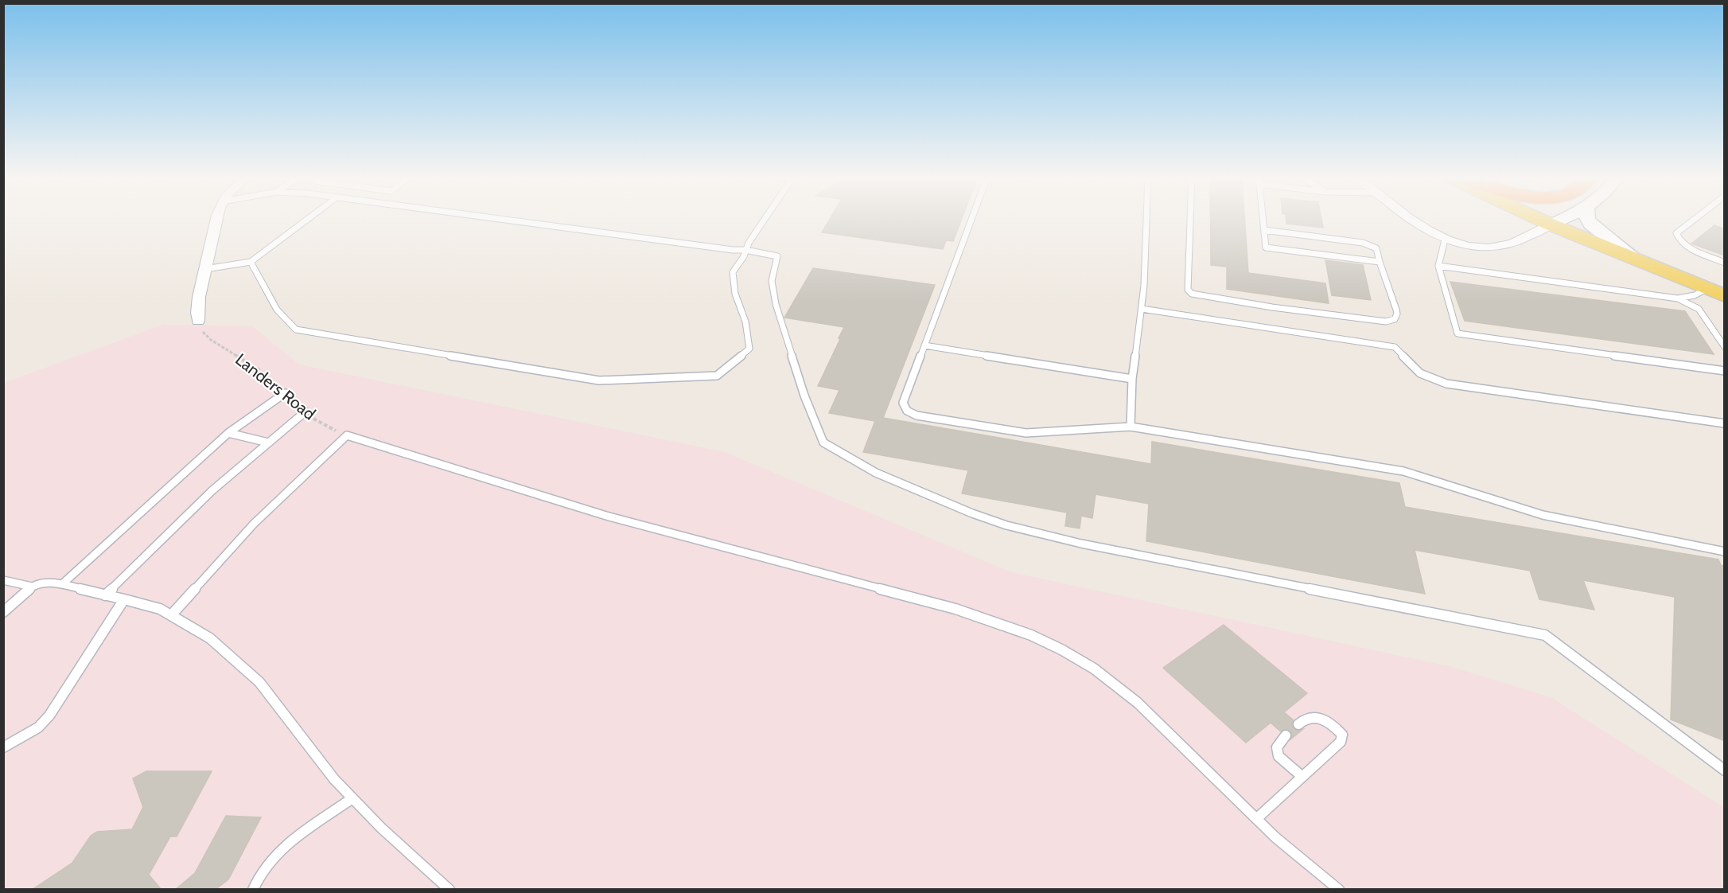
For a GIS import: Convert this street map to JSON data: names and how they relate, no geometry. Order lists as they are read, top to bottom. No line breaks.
{"streets":{"path":["Landers Road"]}}
